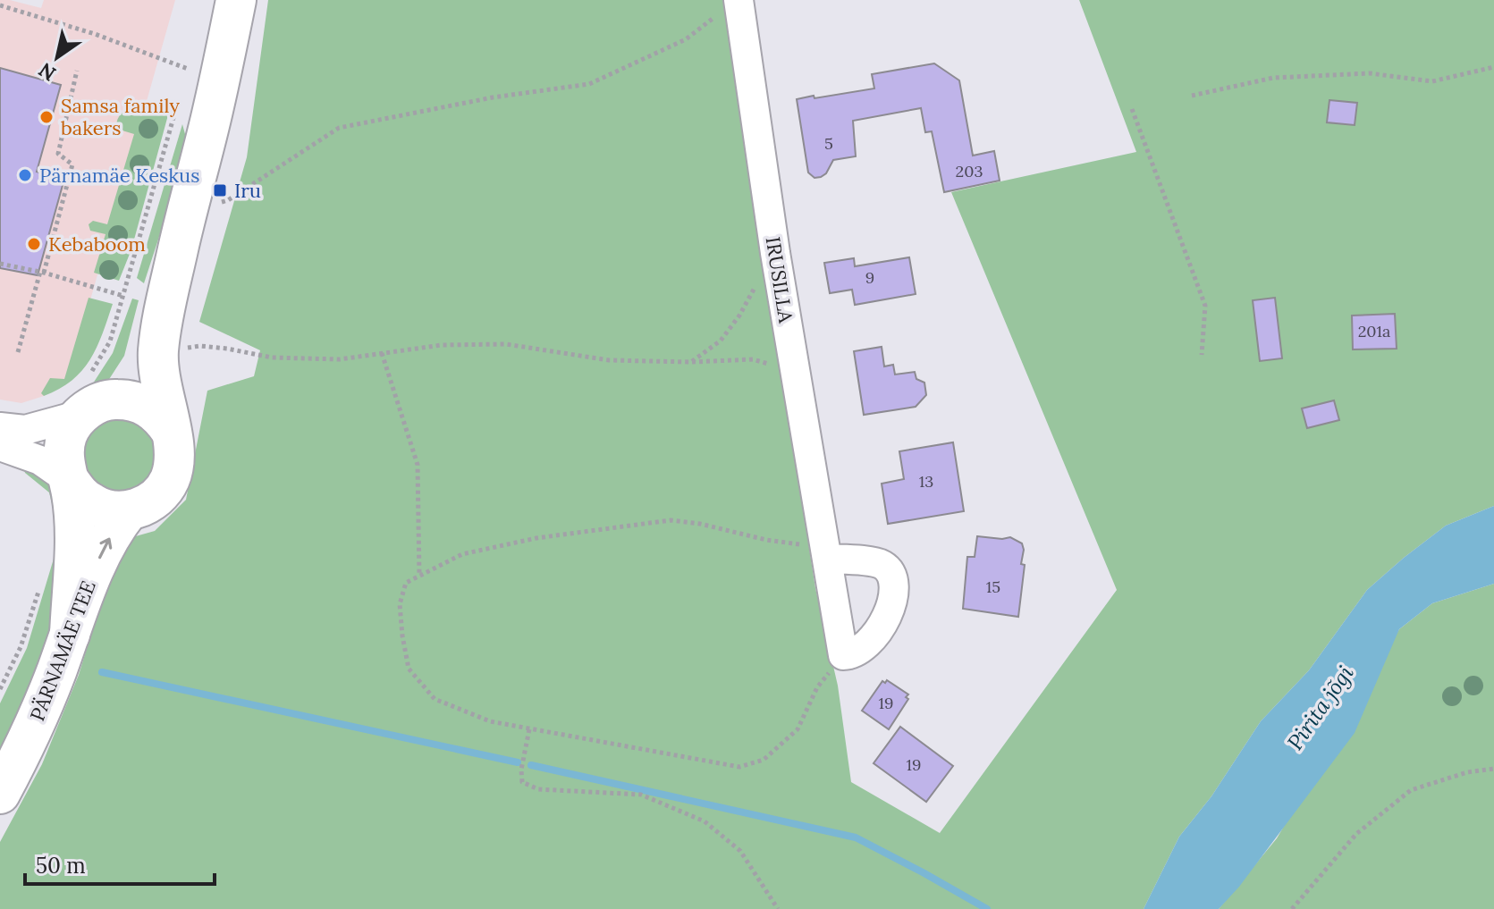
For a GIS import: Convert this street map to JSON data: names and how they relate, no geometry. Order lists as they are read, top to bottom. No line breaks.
{"streets":{"main road":["PÄRNAMÄE TEE"],"street":["IRUSILLA"]},"water":["Pirita jõgi"],"places":{"other":["Samsa family bakers","Pärnamäe Keskus","Kebaboom"],"transit":["Iru"]},"house_numbers":["5","203","9","201a","13","15","19","19"],"scale_bar":"50 m","north":"bottom left"}
